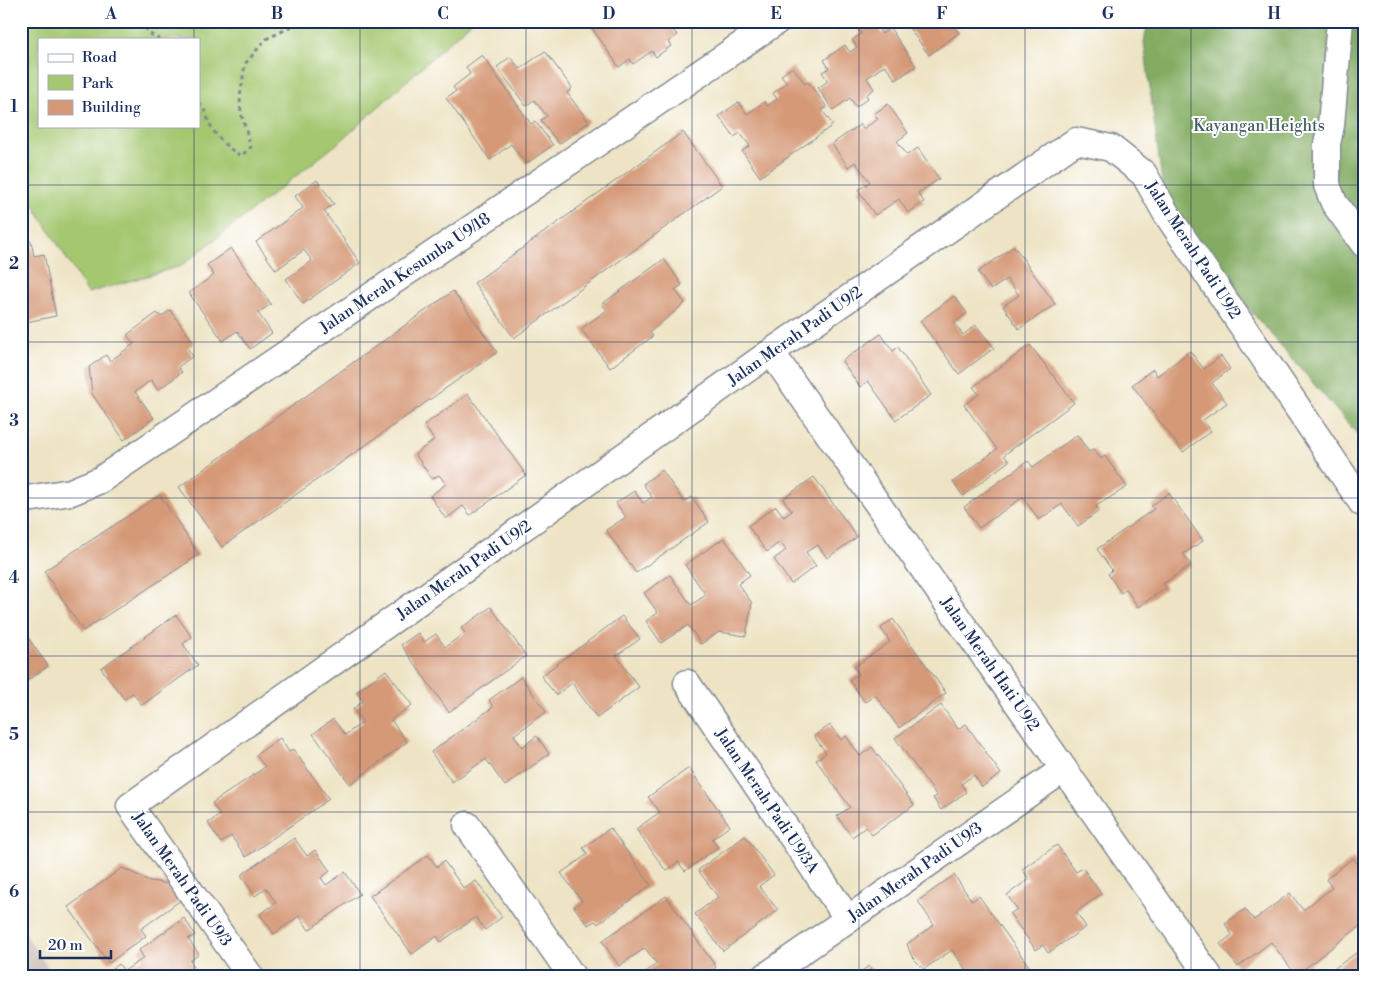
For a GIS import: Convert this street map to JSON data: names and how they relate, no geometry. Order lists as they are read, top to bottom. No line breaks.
{"streets":{"street":["Jalan Merah Padi U9/2","Jalan Merah Kesumba U9/18","Jalan Merah Hati U9/2","Jalan Merah Padi U9/3A","Jalan Merah Padi U9/3"]},"crossings":[["Jalan Merah Padi U9/2","Jalan Merah Hati U9/2"],["Jalan Merah Padi U9/2","Jalan Merah Padi U9/3"],["Jalan Merah Hati U9/2","Jalan Merah Padi U9/3"],["Jalan Merah Padi U9/3A","Jalan Merah Padi U9/3"]],"parks":["Kayangan Heights"],"legend":["Road","Park","Building"],"scale_bar":"20 m","grid":{"columns":["A","B","C","D","E","F","G","H"],"rows":["1","2","3","4","5","6"]}}
